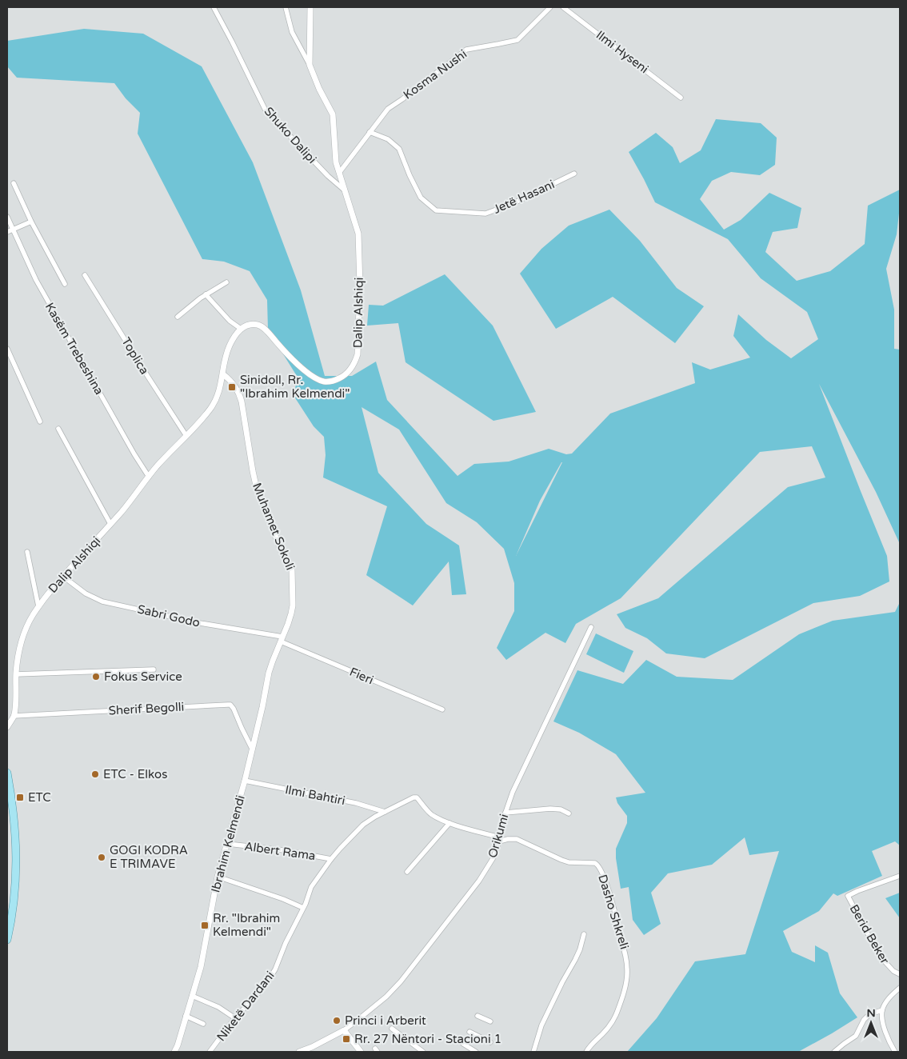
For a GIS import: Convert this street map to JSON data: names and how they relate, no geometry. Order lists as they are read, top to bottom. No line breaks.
{"streets":{"street":["Ilmi Hyseni","Kosma Nushi","Shuko Dalipi","Jetë Hasani","Dalip Alshiqi","Kasëm Trebeshina","Toplica","Muhamet Sokoli","Sabri Godo","Fieri","Sherif Begolli","Ilmi Bahtiri","Orikumi","Ibrahim Kelmendi","Albert Rama","Dasho Shkreli","Berid Beker","Niketë Dardani"]},"crossings":[["Kosma Nushi","Jetë Hasani"],["Kosma Nushi","Dalip Alshiqi"],["Shuko Dalipi","Dalip Alshiqi"],["Dalip Alshiqi","Kasëm Trebeshina"],["Dalip Alshiqi","Toplica"],["Dalip Alshiqi","Muhamet Sokoli"],["Dalip Alshiqi","Sabri Godo"],["Dalip Alshiqi","Sherif Begolli"],["Muhamet Sokoli","Sabri Godo"],["Muhamet Sokoli","Fieri"],["Muhamet Sokoli","Ibrahim Kelmendi"],["Sabri Godo","Fieri"],["Sabri Godo","Ibrahim Kelmendi"],["Fieri","Ibrahim Kelmendi"],["Sherif Begolli","Ibrahim Kelmendi"],["Ilmi Bahtiri","Ibrahim Kelmendi"],["Ilmi Bahtiri","Niketë Dardani"],["Orikumi","Dasho Shkreli"],["Ibrahim Kelmendi","Albert Rama"],["Albert Rama","Niketë Dardani"]],"places":{"transit":["Sinidoll, Rr. \"Ibrahim Kelmendi\"","ETC","Rr. \"Ibrahim Kelmendi\"","Rr. 27 Nëntori - Stacioni 1"],"other":["Fokus Service","ETC - Elkos","GOGI KODRA E TRIMAVE","Princi i Arberit"]},"north":"top"}
